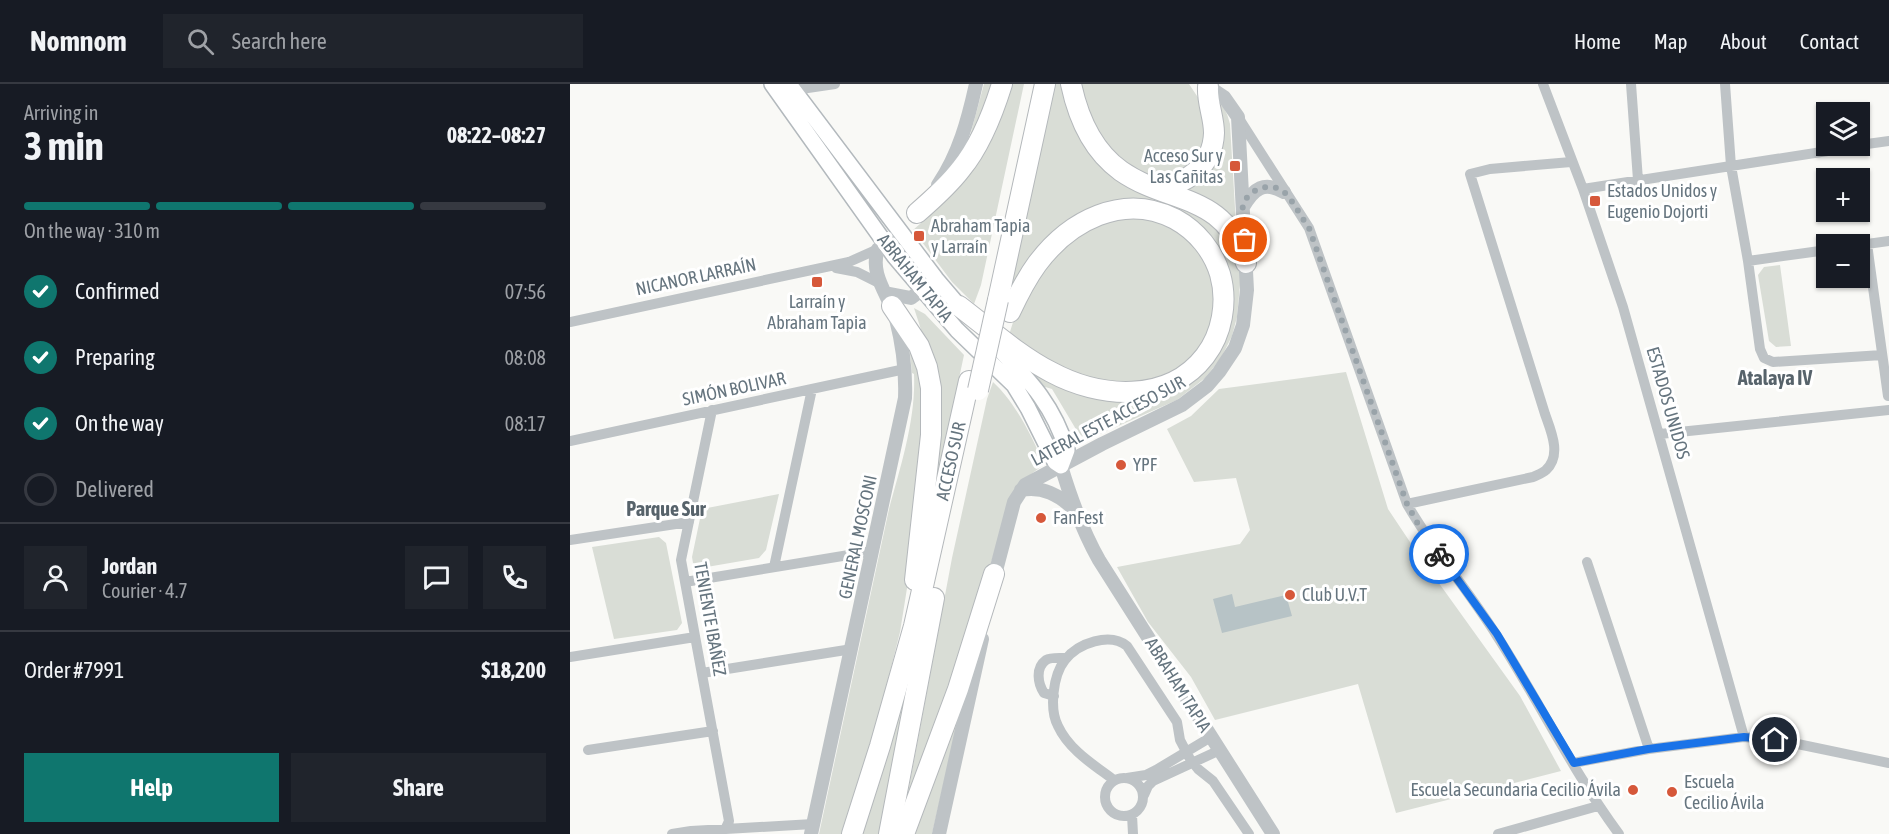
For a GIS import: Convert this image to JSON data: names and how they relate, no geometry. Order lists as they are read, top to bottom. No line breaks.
{"streets":{"highway":["ACCESO SUR"],"main road":["ABRAHAM TAPIA"],"street":["NICANOR LARRAÍN","SIMÓN BOLIVAR","ESTADOS UNIDOS","LATERAL ESTE ACCESO SUR","GENERAL MOSCONI","TENIENTE IBAÑEZ"]},"crossings":[["NICANOR LARRAÍN","ABRAHAM TAPIA"],["NICANOR LARRAÍN","GENERAL MOSCONI"],["ABRAHAM TAPIA","LATERAL ESTE ACCESO SUR"],["ABRAHAM TAPIA","GENERAL MOSCONI"],["SIMÓN BOLIVAR","GENERAL MOSCONI"],["SIMÓN BOLIVAR","TENIENTE IBAÑEZ"]],"districts":["Atalaya IV","Parque Sur"],"places":{"transit":["Acceso Sur y Las Cañitas","Estados Unidos y Eugenio Dojorti","Abraham Tapia y Larraín","Larraín y Abraham Tapia"],"other":["YPF","FanFest","Club U.V.T","Escuela Secundaria Cecilio Ávila","Escuela Cecilio Ávila"]},"page":{"header":"Nomnom","search":"Search here","nav":["Home","Map","About","Contact"],"heading":["3 min","Arriving in","08:22–08:27"],"panel":["Jordan","Courier · 4.7","Order #7991","$18,200"],"map_buttons":["+","−"],"bar":"On the way · 310 m","list":[["Confirmed","07:56"],["Preparing","08:08"],["On the way","08:17"],"Delivered"],"buttons":["Help","Share"]}}
